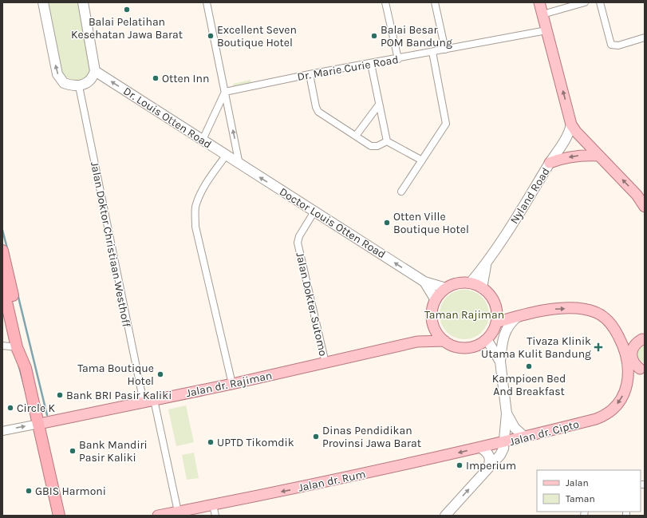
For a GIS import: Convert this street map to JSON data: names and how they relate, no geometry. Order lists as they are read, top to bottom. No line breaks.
{"streets":{"main road":["Dr. Louis Otten Road","Nyland Road","Doctor Louis Otten Road","Jalan dr. Rajiman","Jalan dr. Cipto","Jalan dr. Rum"],"street":["Dr. Marie Curie Road","Jalan Doktor Christiaan Westhoff","Jalan Dokter Sutomo"]},"crossings":[["Dr. Louis Otten Road","Doctor Louis Otten Road"],["Nyland Road","Doctor Louis Otten Road"],["Nyland Road","Jalan dr. Rajiman"],["Doctor Louis Otten Road","Jalan Dokter Sutomo"],["Doctor Louis Otten Road","Jalan dr. Rajiman"],["Jalan Doktor Christiaan Westhoff","Jalan dr. Rajiman"],["Jalan Dokter Sutomo","Jalan dr. Rajiman"],["Jalan dr. Cipto","Jalan dr. Rum"]],"one_way":["Dr. Louis Otten Road","Doctor Louis Otten Road","Jalan dr. Rum"],"parks":["Taman Rajiman"],"places":{"other":["Balai Pelatihan Kesehatan Jawa Barat","Excellent Seven Boutique Hotel","Balai Besar POM Bandung","Otten Inn","Otten Ville Boutique Hotel","Kampioen Bed And Breakfast","Tama Boutique Hotel","Bank BRI Pasir Kaliki","Circle K","Dinas Pendidikan Provinsi Jawa Barat","UPTD Tikomdik","Bank Mandiri Pasir Kaliki","Imperium","GBIS Harmoni"],"health":["Tivaza Klinik Utama Kulit Bandung"]},"legend":["Jalan","Taman"]}
